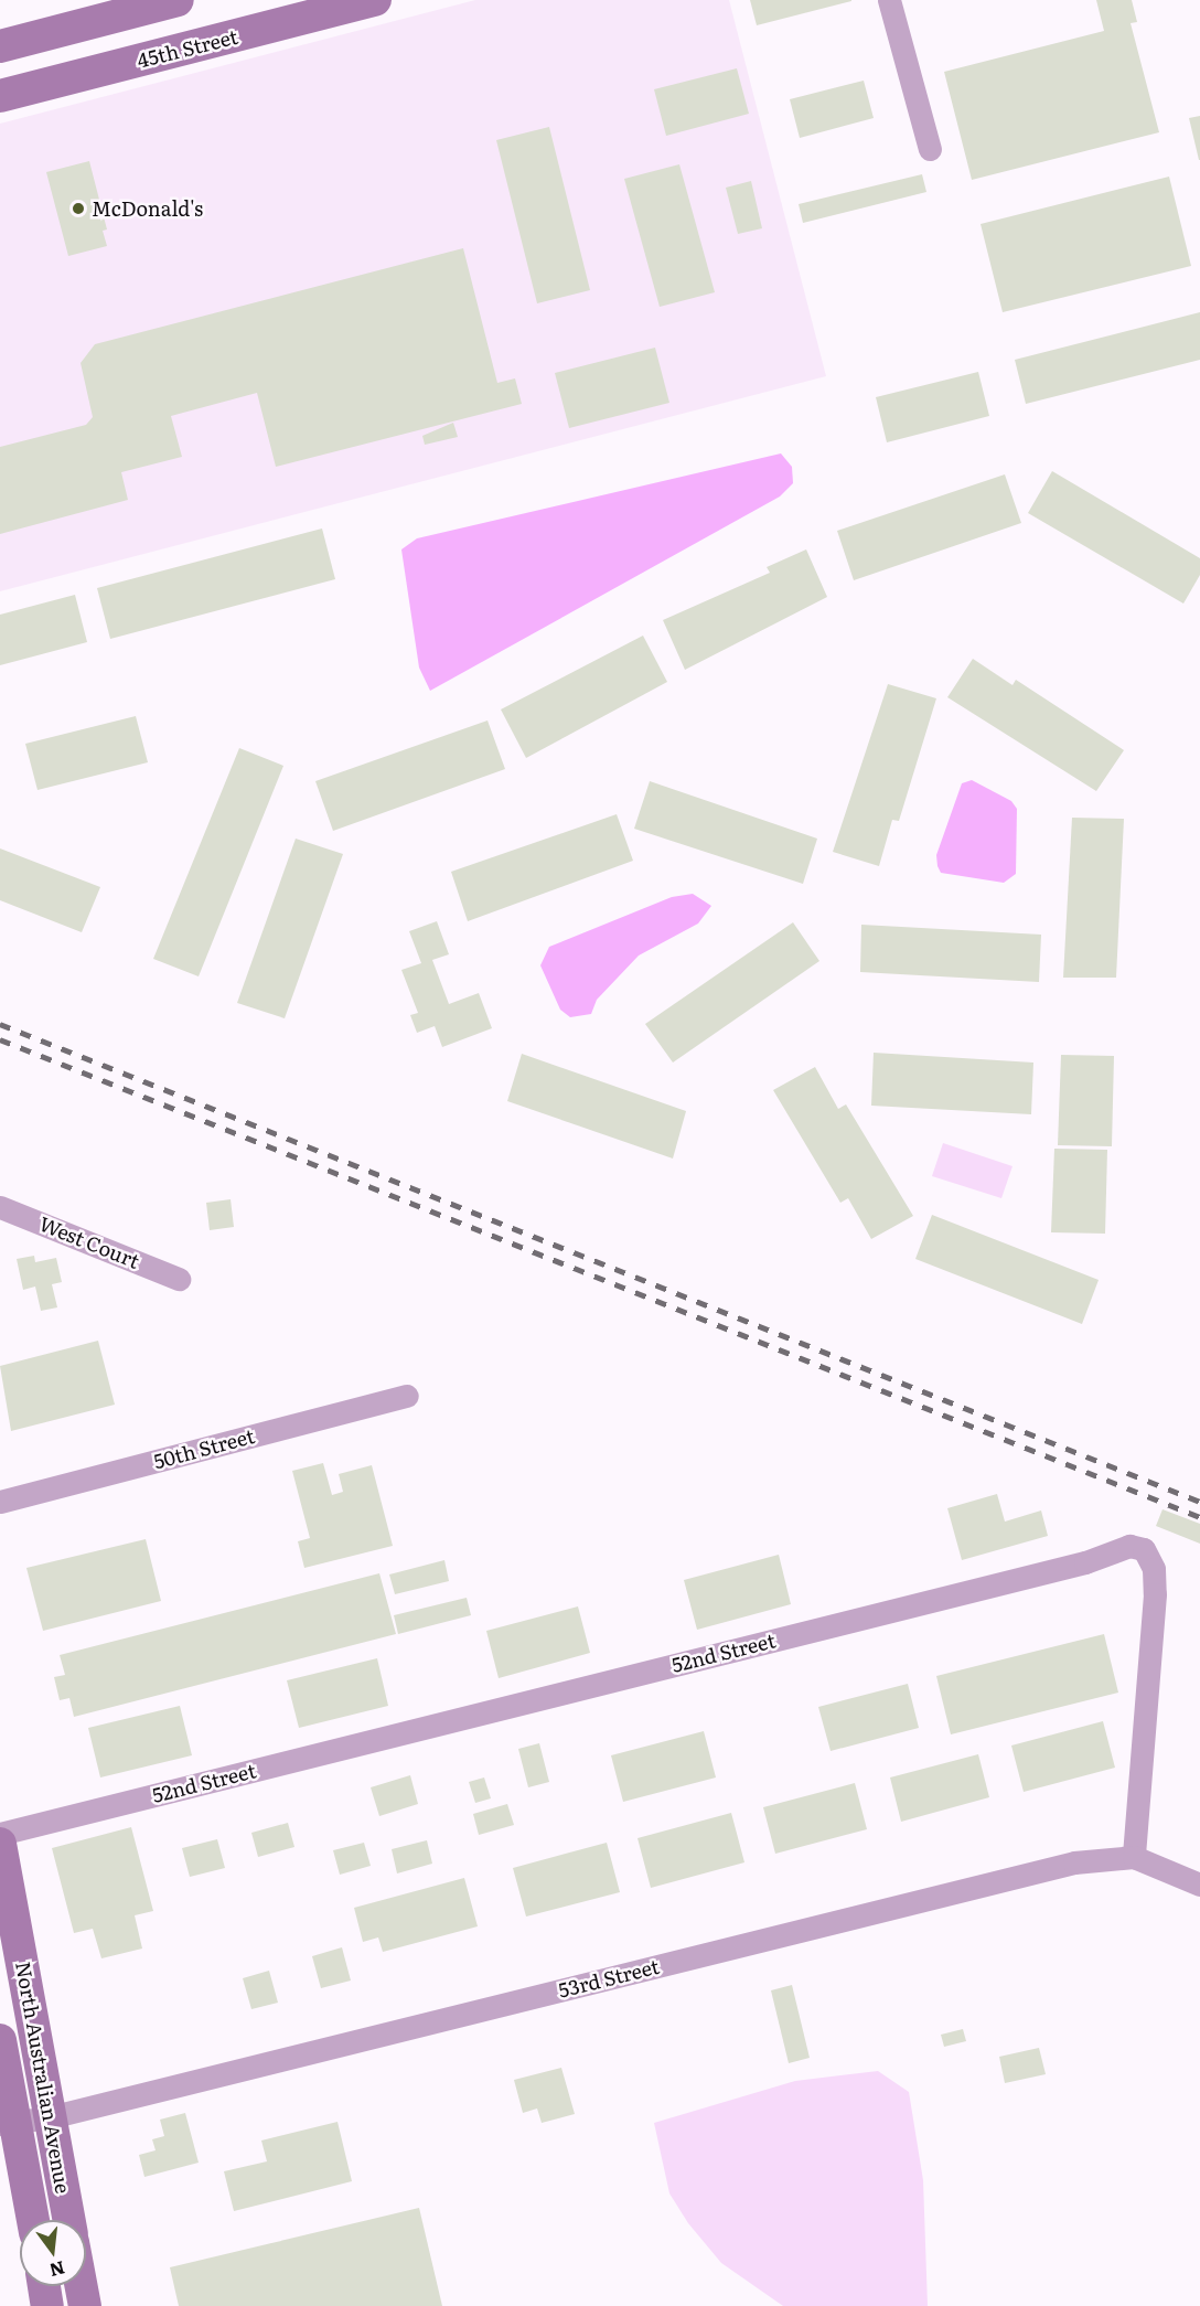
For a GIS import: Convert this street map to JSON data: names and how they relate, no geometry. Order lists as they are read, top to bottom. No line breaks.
{"streets":{"main road":["45th Street","North Australian Avenue"],"street":["West Court","50th Street","52nd Street","53rd Street"]},"crossings":[["52nd Street","53rd Street"],["53rd Street","North Australian Avenue"]],"places":["McDonald's"],"north":"bottom"}
